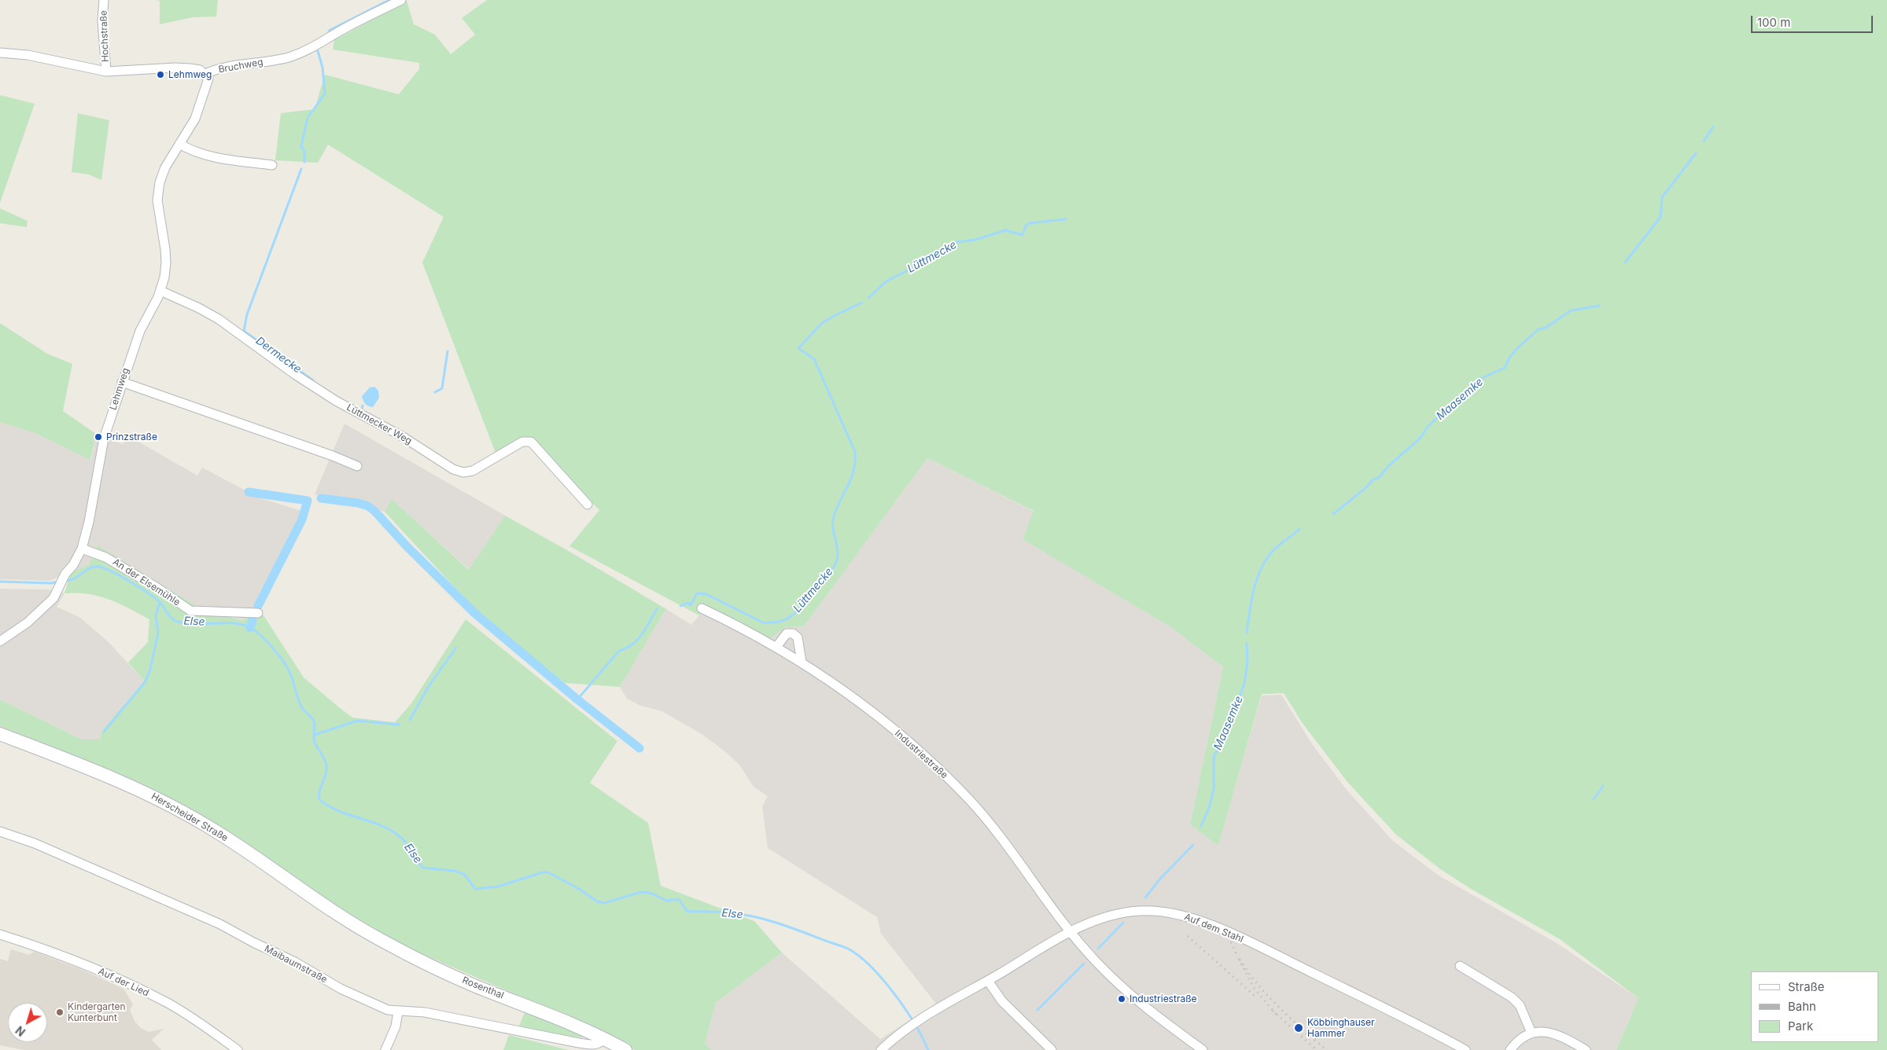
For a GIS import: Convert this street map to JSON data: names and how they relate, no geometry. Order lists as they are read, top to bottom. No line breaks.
{"streets":{"main road":["Herscheider Straße","Rosenthal"],"street":["Hochstraße","Bruchweg","Lehmweg","Lüttmecker Weg","An der Elsemühle","Industriestraße","Auf dem Stahl","Maibaumstraße","Auf der Lied"]},"crossings":[["Hochstraße","Bruchweg"],["Bruchweg","Lehmweg"],["Lehmweg","Lüttmecker Weg"],["Lehmweg","An der Elsemühle"],["Industriestraße","Auf dem Stahl"],["Herscheider Straße","Rosenthal"],["Maibaumstraße","Rosenthal"]],"water":["Lüttmecke","Dermecke","Maasemke","Else"],"places":["Lehmweg","Prinzstraße","Industriestraße","Kindergarten Kunterbunt","Köbbinghauser Hammer"],"legend":["Straße","Bahn","Park"],"scale_bar":"100 m","north":"bottom left"}
